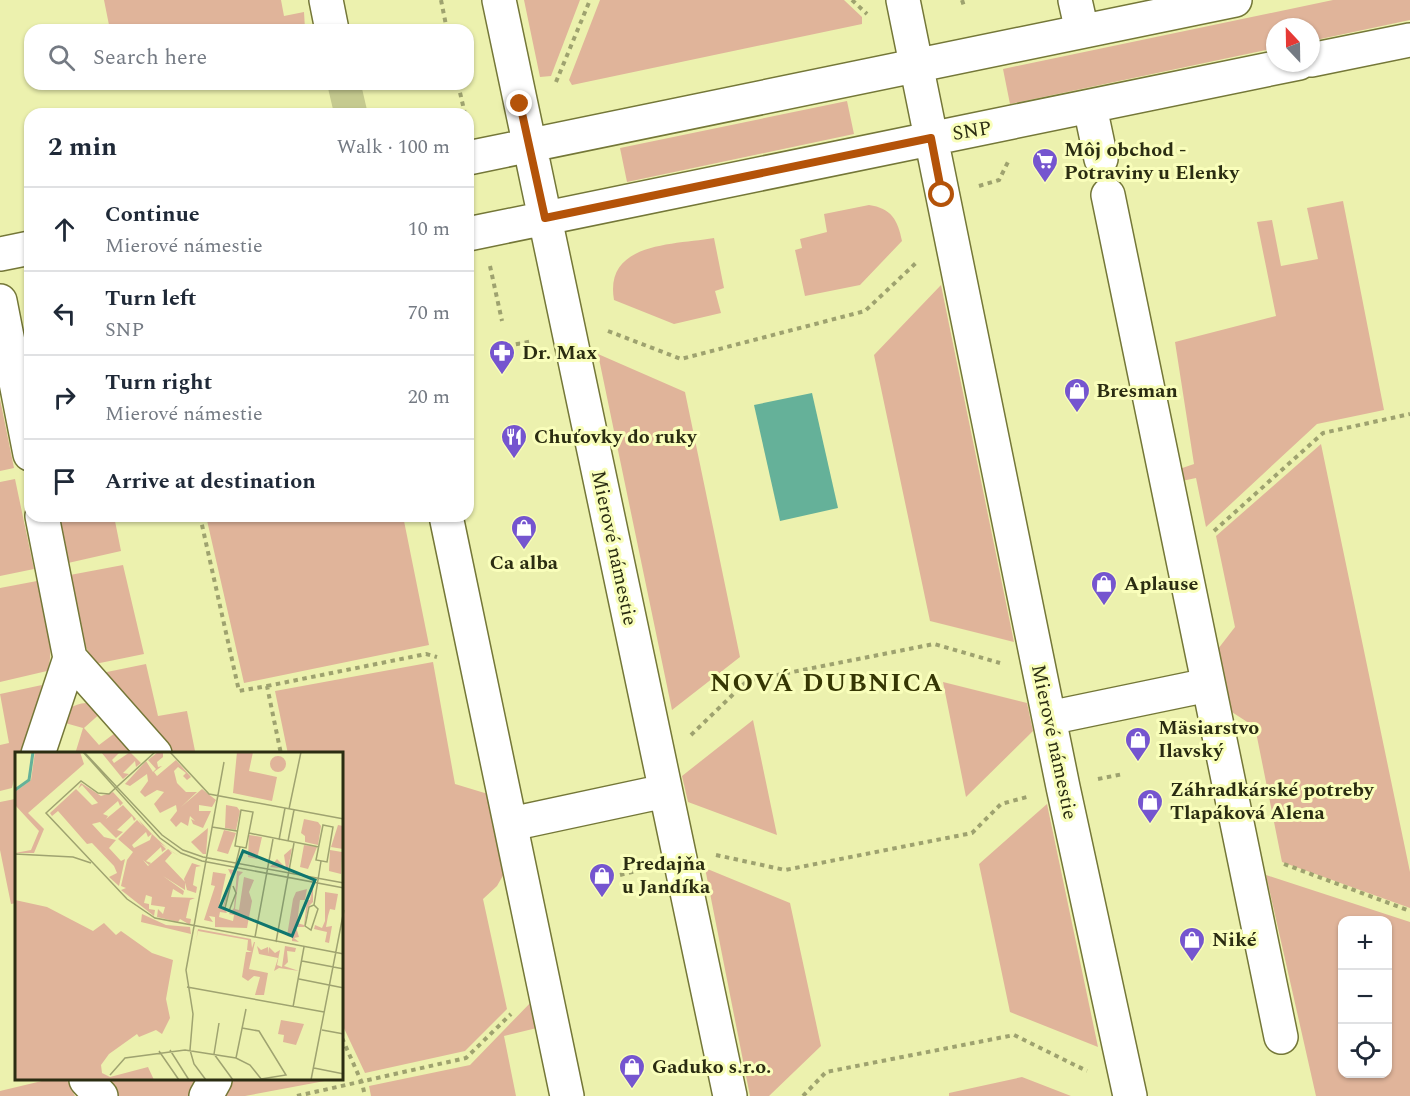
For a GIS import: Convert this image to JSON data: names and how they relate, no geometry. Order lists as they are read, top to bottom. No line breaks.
{"streets":{"street":["SNP","Mierové námestie"]},"crossings":[["SNP","Mierové námestie"]],"districts":["NOVÁ DUBNICA"],"places":{"supermarket":["Môj obchod - Potraviny u Elenky"],"pharmacy":["Dr. Max"],"shop":["Bresman","Ca alba","Aplause","Mäsiarstvo Ilavský","Záhradkárské potreby Tlapáková Alena","Predajňa u Jandíka","Niké","Gaduko s.r.o."],"restaurant":["Chuťovky do ruky"]},"north":"top","page":{"search":"Search here","heading":["2 min","Walk · 100 m"],"list":[["Continue","Mierové námestie","10 m"],["Turn left","SNP","70 m"],["Turn right","Mierové námestie","20 m"],"Arrive at destination"],"map_buttons":["+","−"]}}
